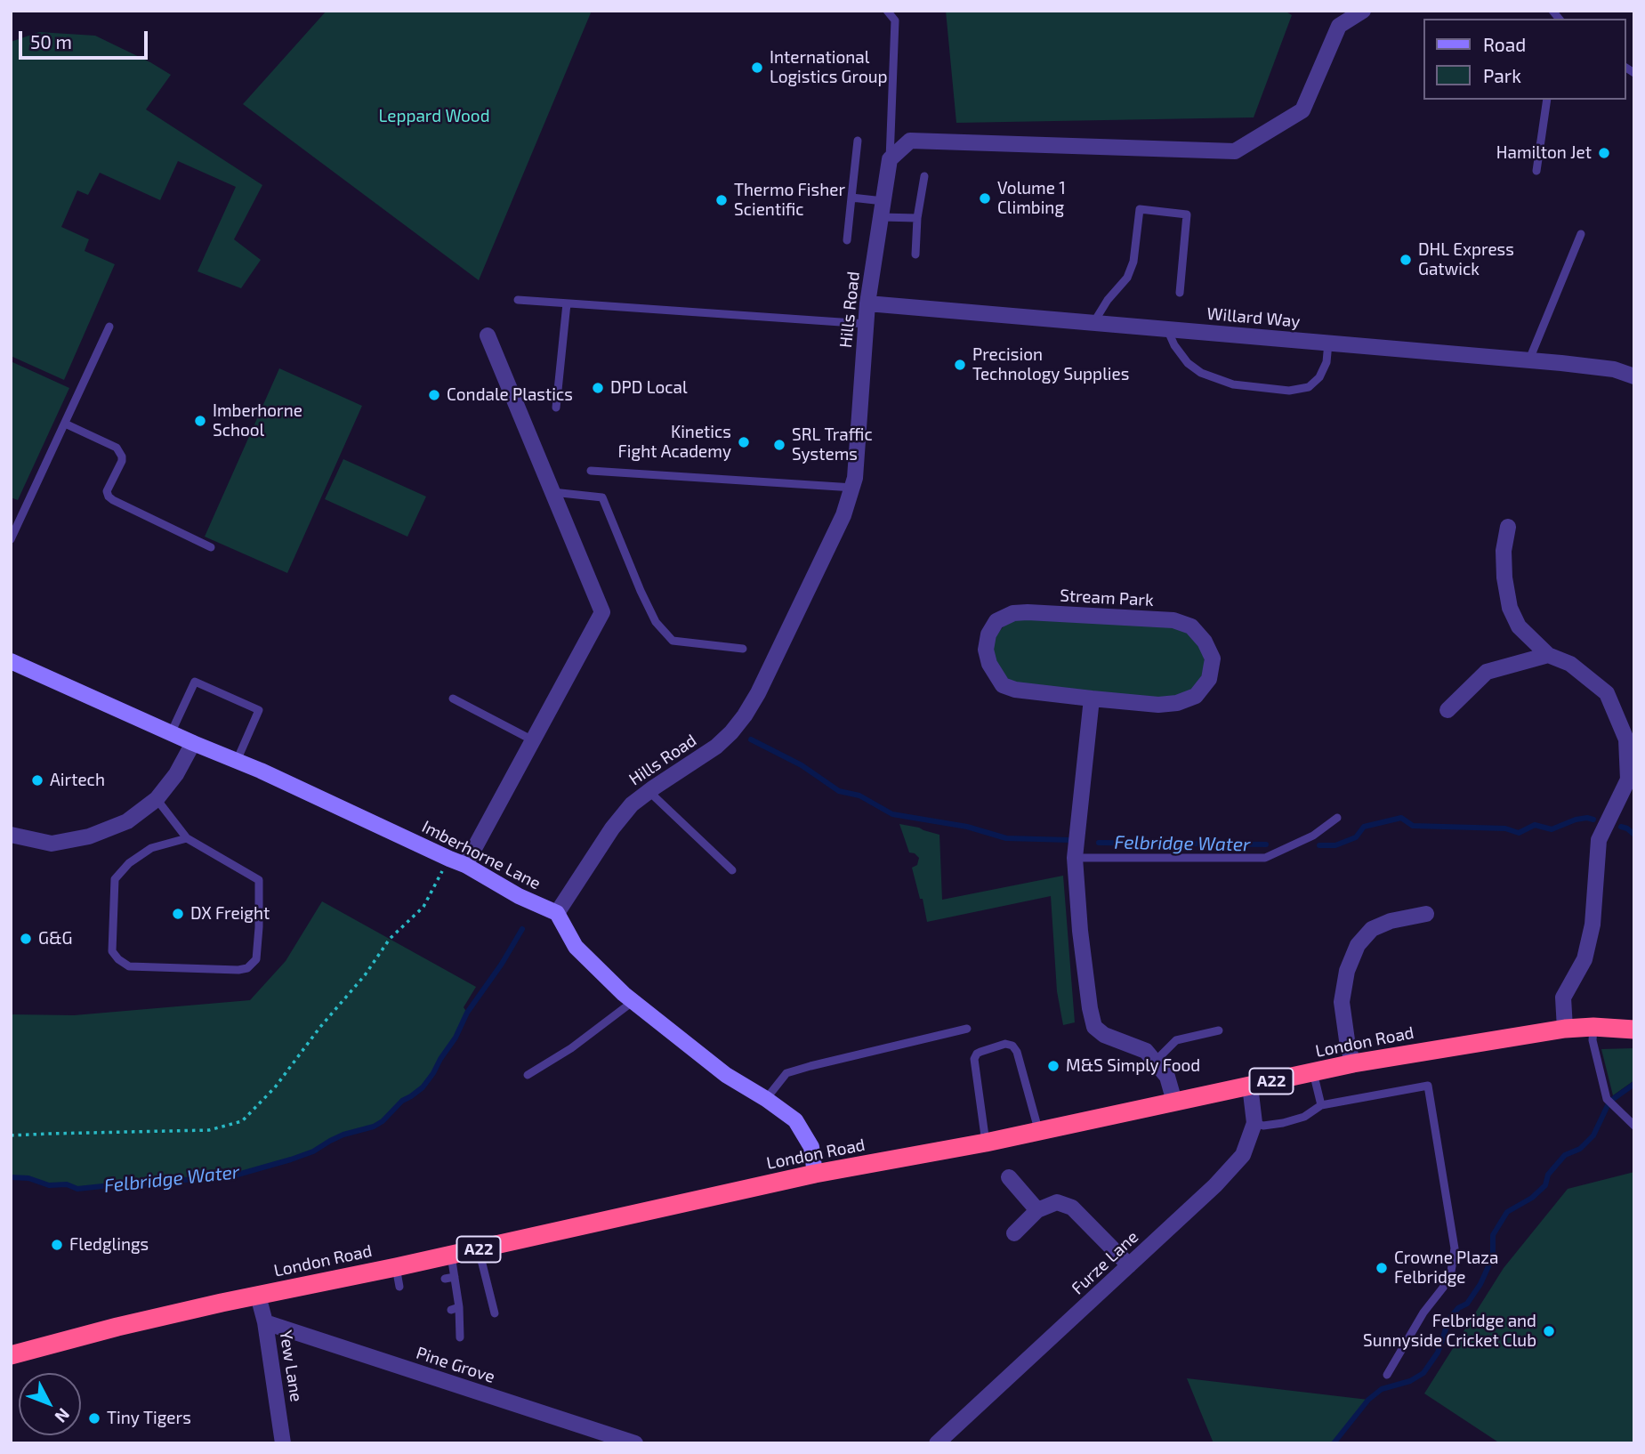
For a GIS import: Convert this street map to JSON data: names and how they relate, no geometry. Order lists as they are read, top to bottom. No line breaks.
{"streets":{"highway":["London Road","A22"],"street":["Hills Road","Willard Way","Stream Park","Imberhorne Lane","Furze Lane","Pine Grove","Yew Lane"]},"crossings":[["Hills Road","Willard Way"],["Hills Road","Imberhorne Lane"],["London Road","Furze Lane"],["London Road","Yew Lane"],["Pine Grove","Yew Lane"]],"water":["Felbridge Water"],"parks":["Leppard Wood"],"places":["International Logistics Group","Hamilton Jet","Volume 1 Climbing","Thermo Fisher Scientific","DHL Express Gatwick","Precision Technology Supplies","DPD Local","Condale Plastics","Imberhorne School","Kinetics Fight Academy","SRL Traffic Systems","Airtech","DX Freight","G&G","M&S Simply Food","Fledglings","Crowne Plaza Felbridge","Felbridge and Sunnyside Cricket Club","Tiny Tigers"],"legend":["Road","Park"],"scale_bar":"50 m","north":"bottom right"}
